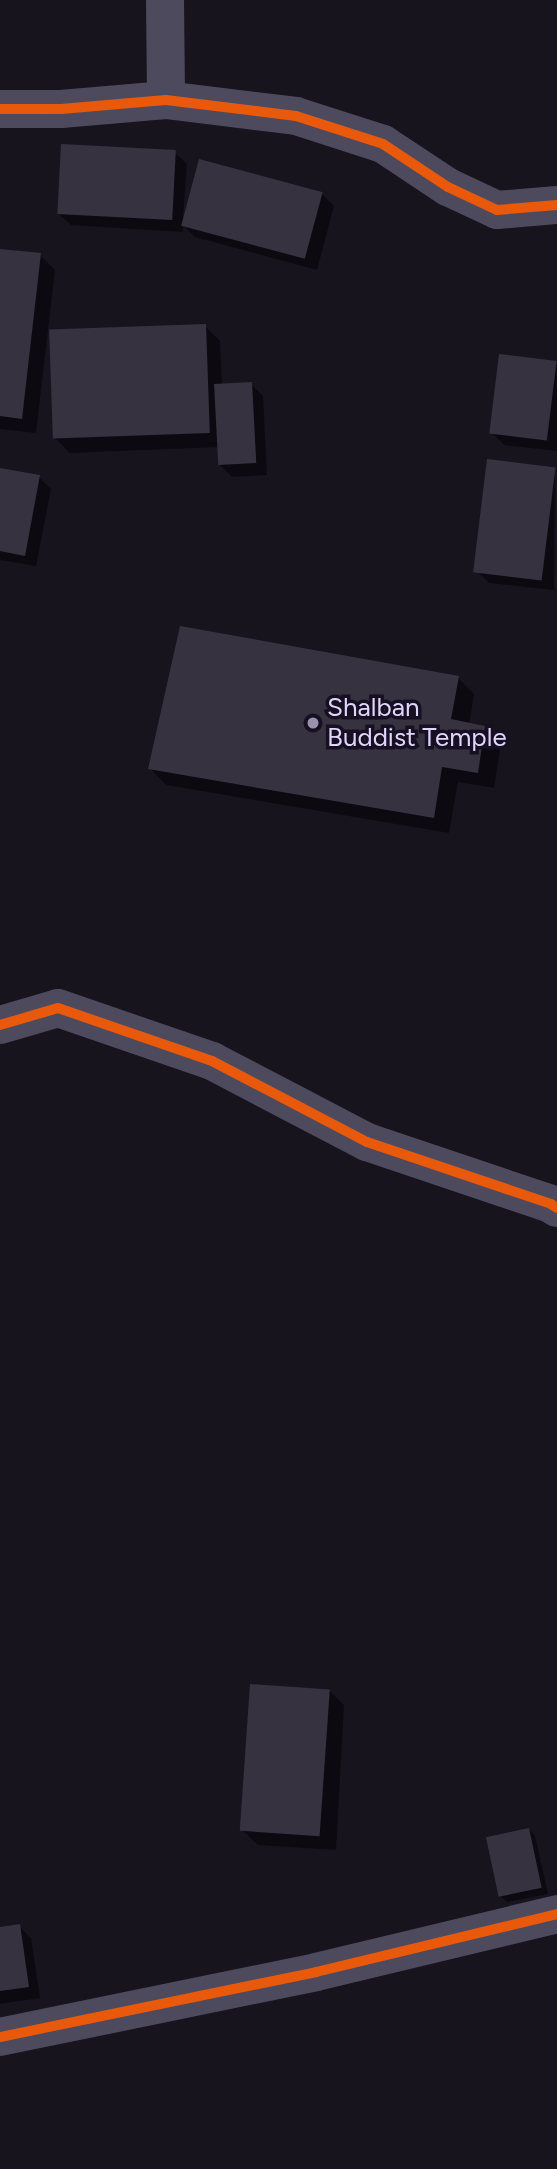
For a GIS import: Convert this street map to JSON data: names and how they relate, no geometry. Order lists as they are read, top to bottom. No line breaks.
{"places":["Shalban Buddist Temple"]}
